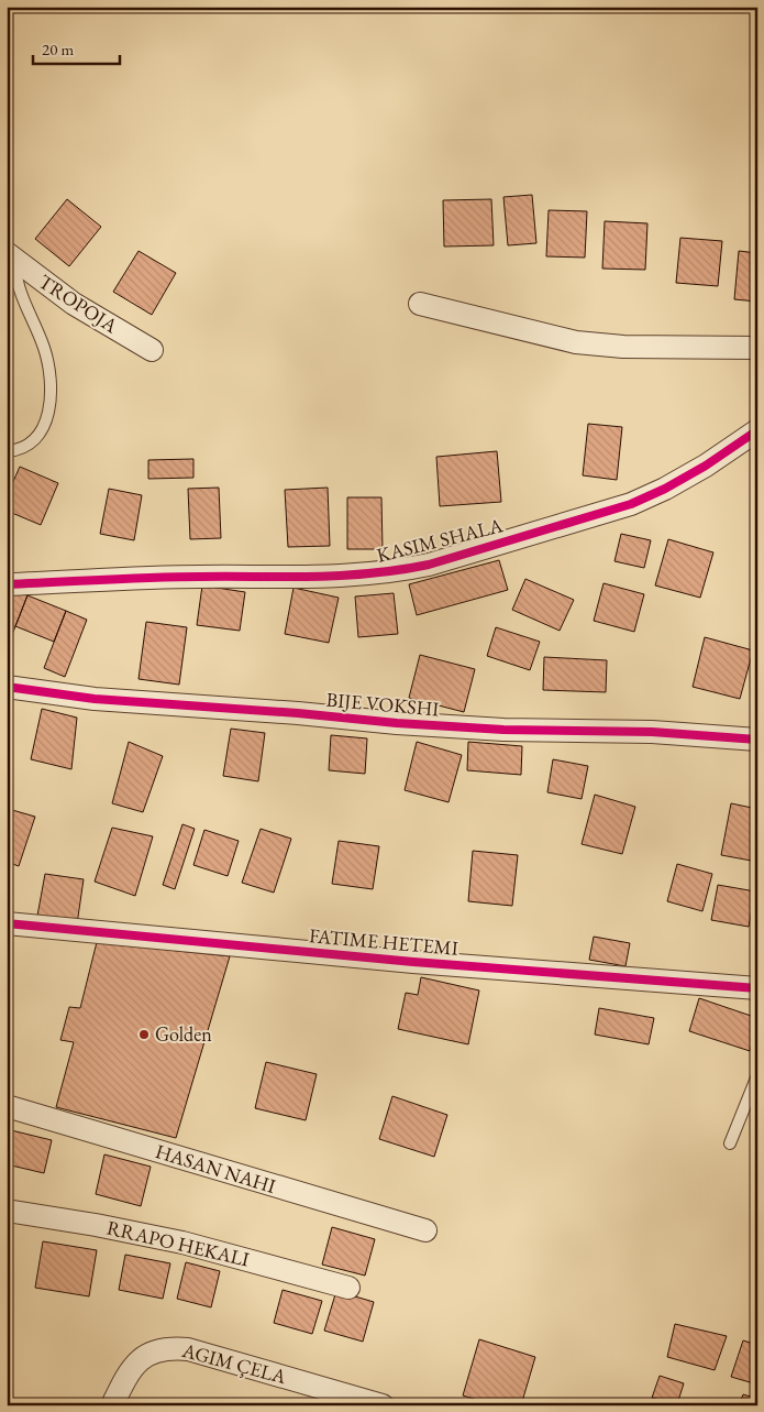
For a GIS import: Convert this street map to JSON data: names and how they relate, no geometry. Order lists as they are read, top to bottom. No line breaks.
{"streets":{"street":["TROPOJA","KASIM SHALA","BIJE VOKSHI","FATIME HETEMI","HASAN NAHI","RRAPO HEKALI","AGIM ÇELA"]},"places":["Golden"],"scale_bar":"20 m"}
